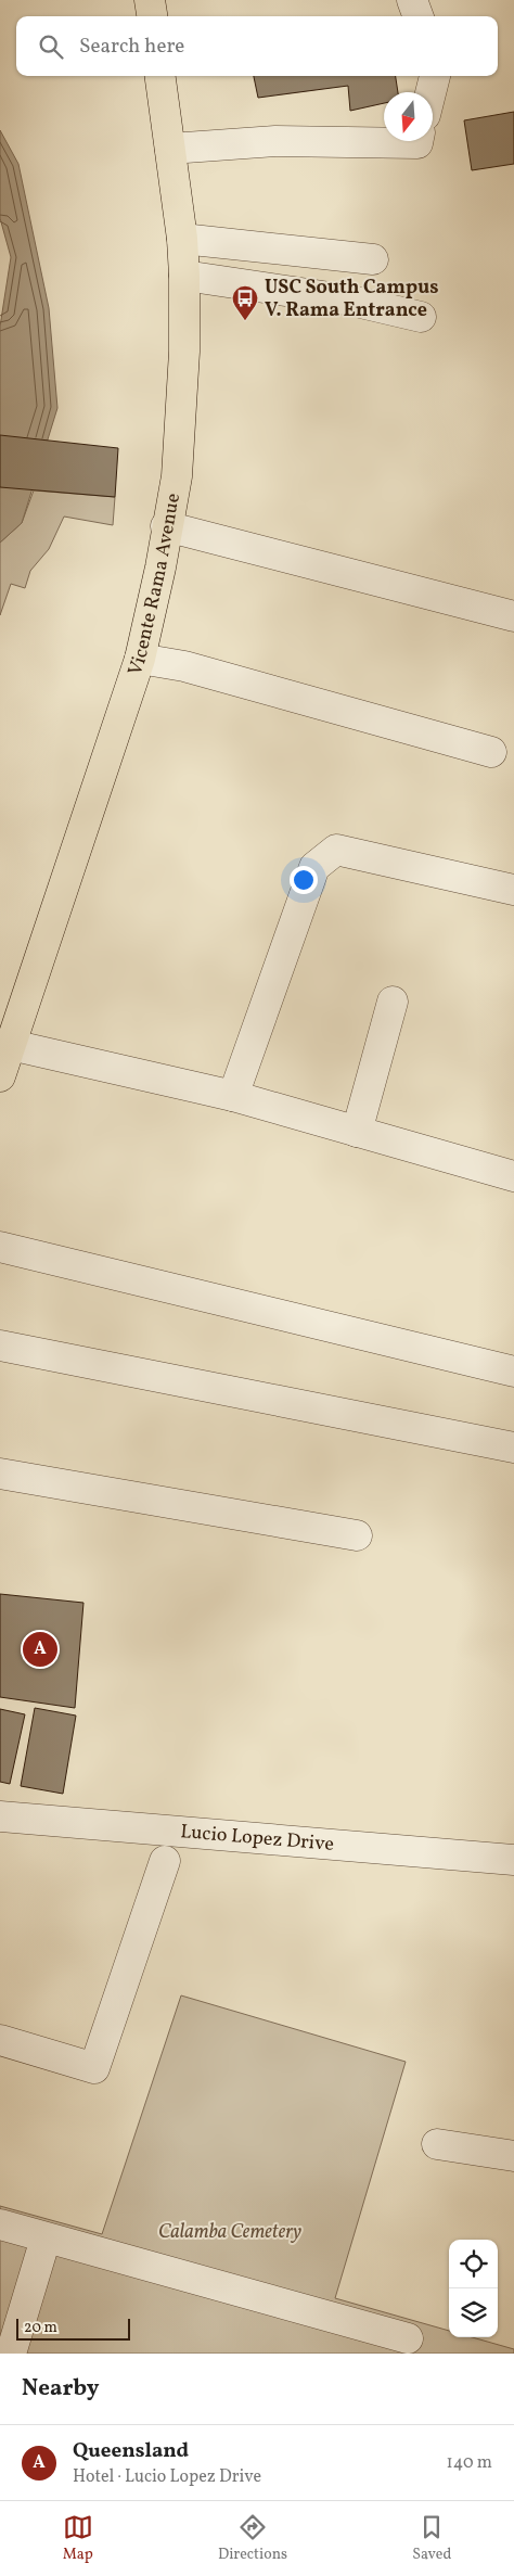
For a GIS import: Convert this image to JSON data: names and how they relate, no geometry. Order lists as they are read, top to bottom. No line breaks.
{"streets":{"main road":["Vicente Rama Avenue"],"street":["Lucio Lopez Drive"]},"parks":["Calamba Cemetery"],"places":{"bus stop":["USC South Campus V. Rama Entrance"]},"scale_bar":"20 m","north":"bottom","page":{"search":"Search here","pins":"A","scale":"20 m","heading":"Nearby","list":[{"mark":"A","name":"Queensland","note":"Hotel · Lucio Lopez Drive","value":"140 m"}],"nav":["Map","Directions","Saved"]}}
